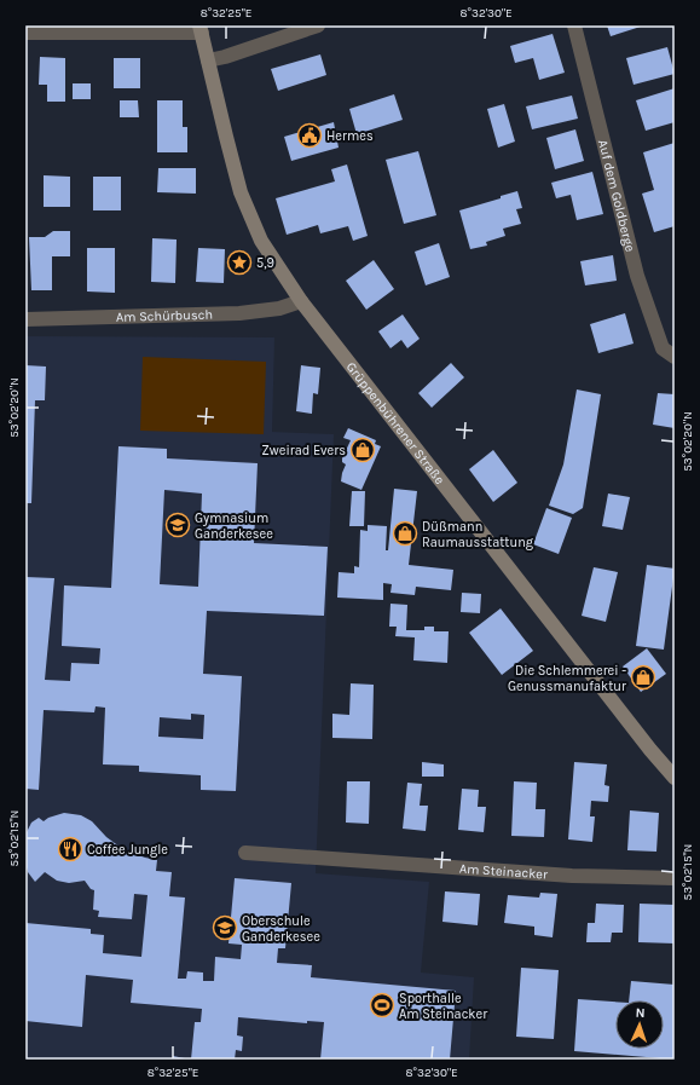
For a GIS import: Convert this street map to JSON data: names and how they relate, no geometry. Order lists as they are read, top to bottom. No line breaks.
{"streets":{"street":["Auf dem Goldberge","Am Schürbusch","Grüppenbührener Straße","Am Steinacker"]},"crossings":[["Am Schürbusch","Grüppenbührener Straße"]],"places":{"public building":["Hermes"],"place":["5,9"],"shop":["Zweirad Evers","Düßmann Raumausstattung","Die Schlemmerei - Genussmanufaktur"],"school or university":["Gymnasium Ganderkesee","Oberschule Ganderkesee"],"restaurant":["Coffee Jungle"],"sports":["Sporthalle Am Steinacker"]},"north":"top","coordinates":["8°32'25\"E","8°32'30\"E","53°02'20\"N","53°02'15\"N"]}
